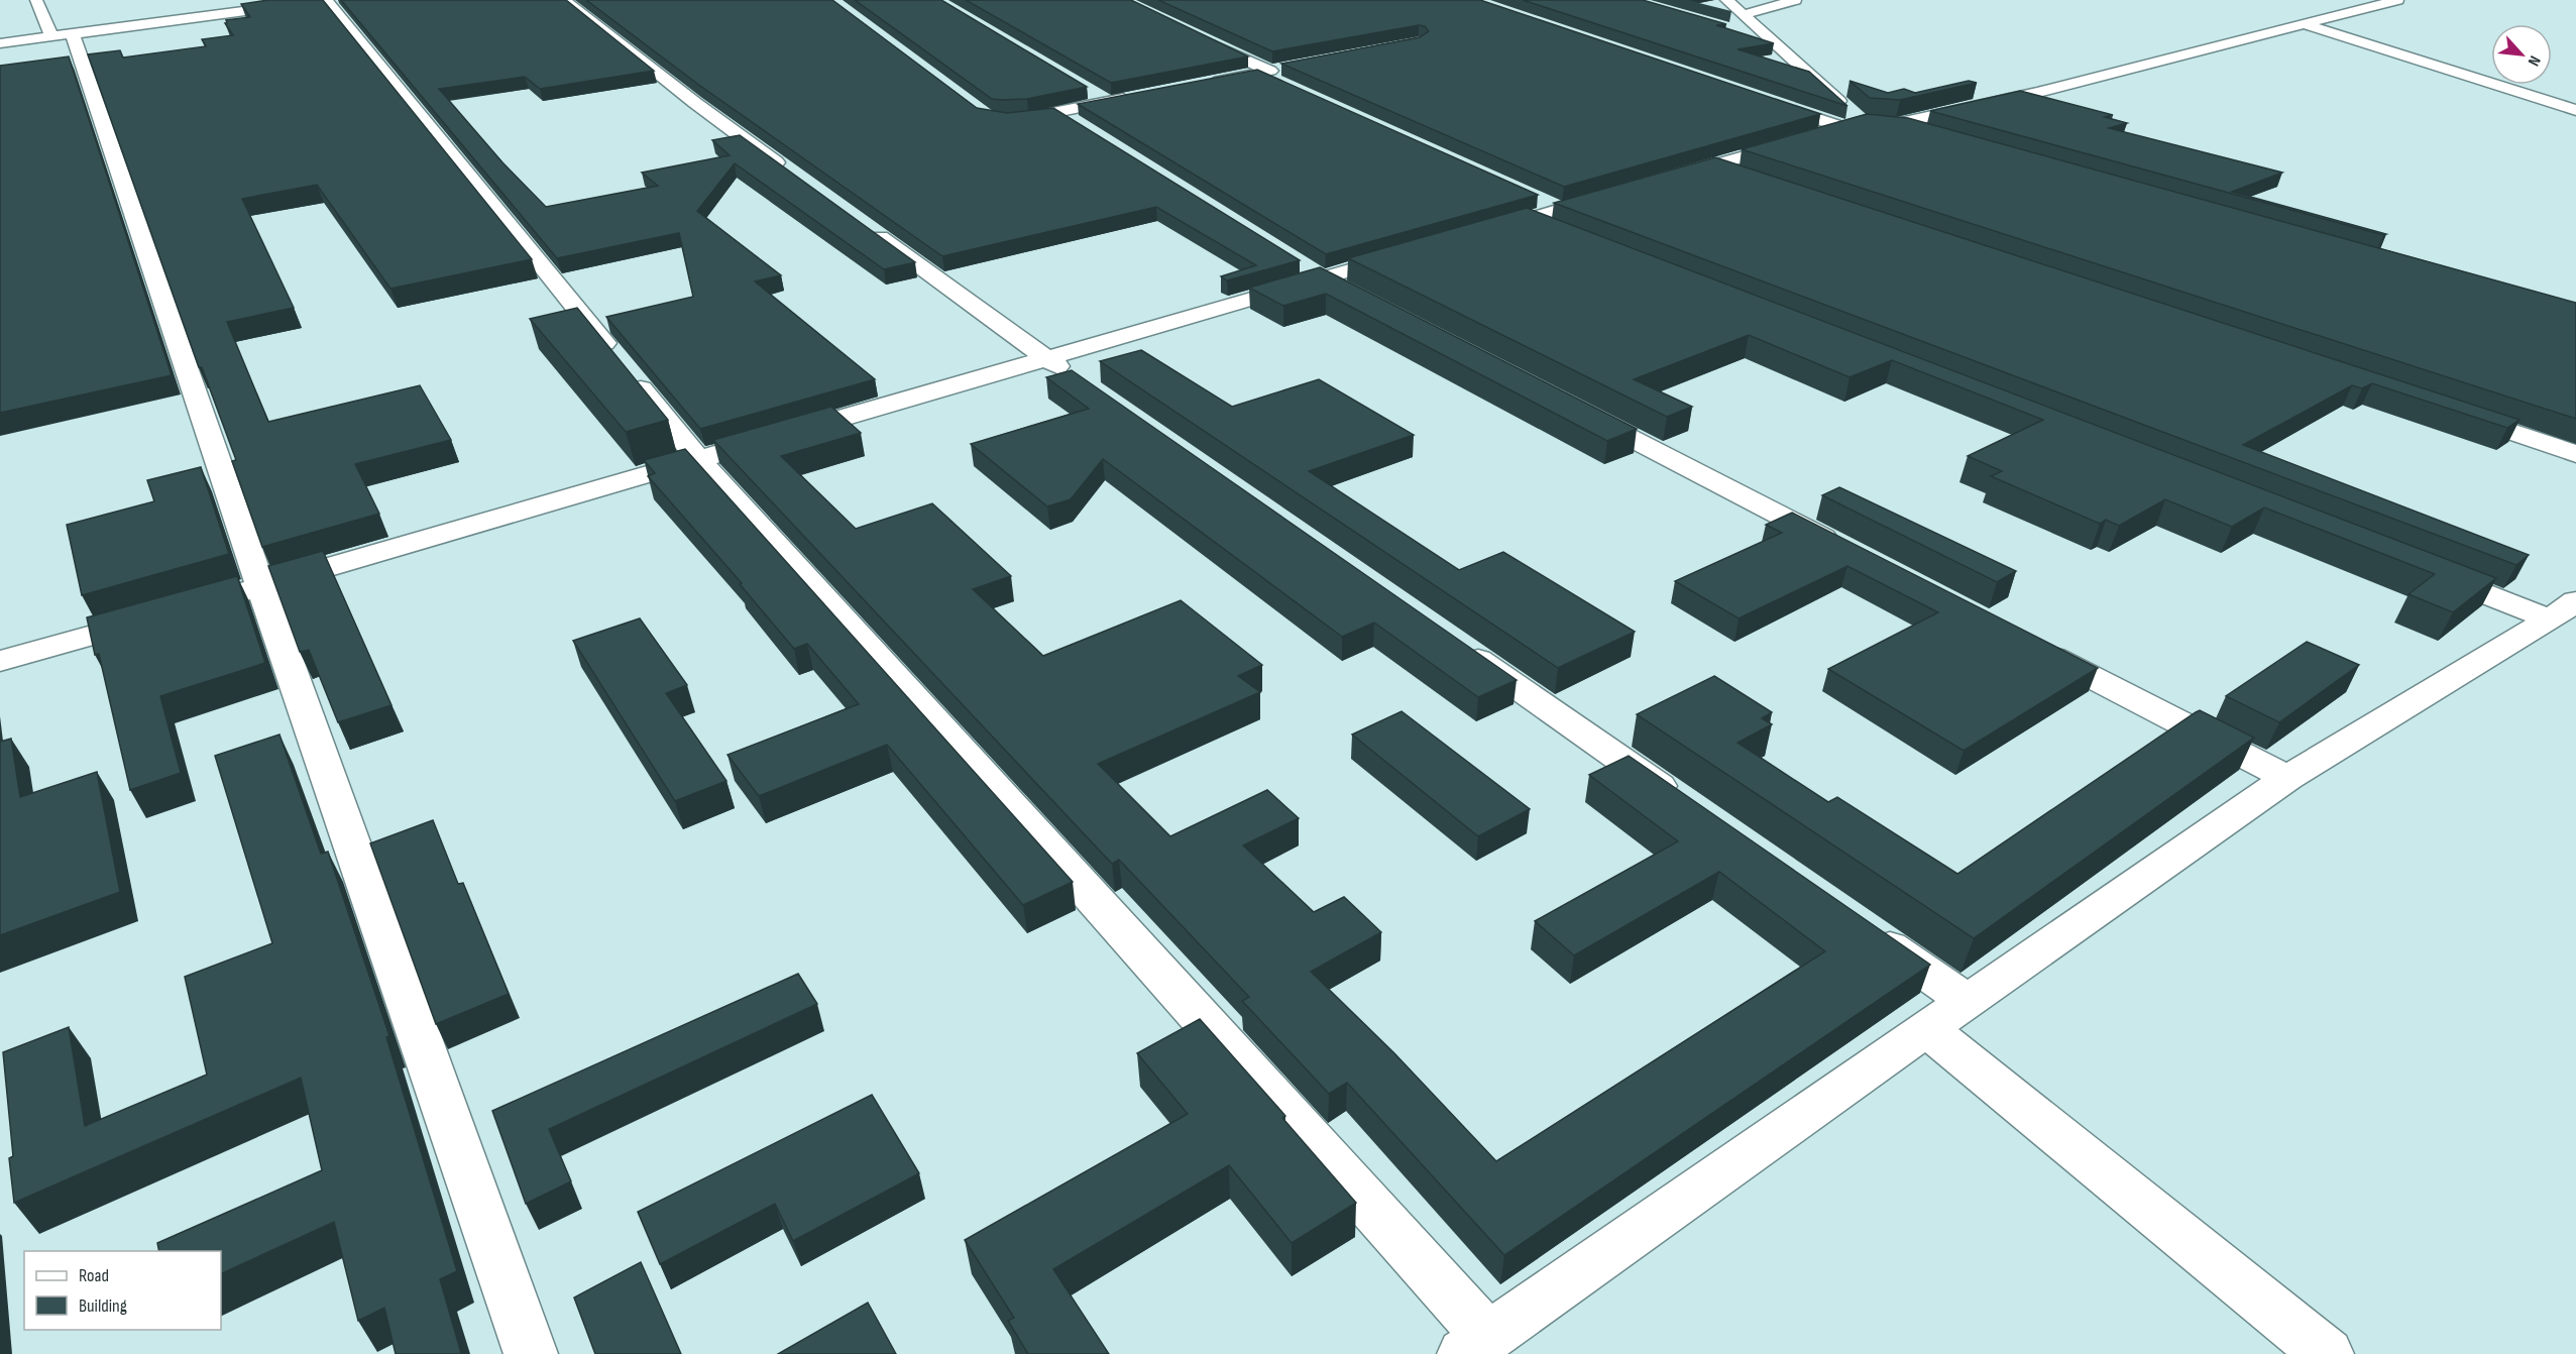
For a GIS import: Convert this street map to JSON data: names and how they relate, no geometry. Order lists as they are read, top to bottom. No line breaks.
{"legend":["Road","Building"],"north":"bottom right"}
